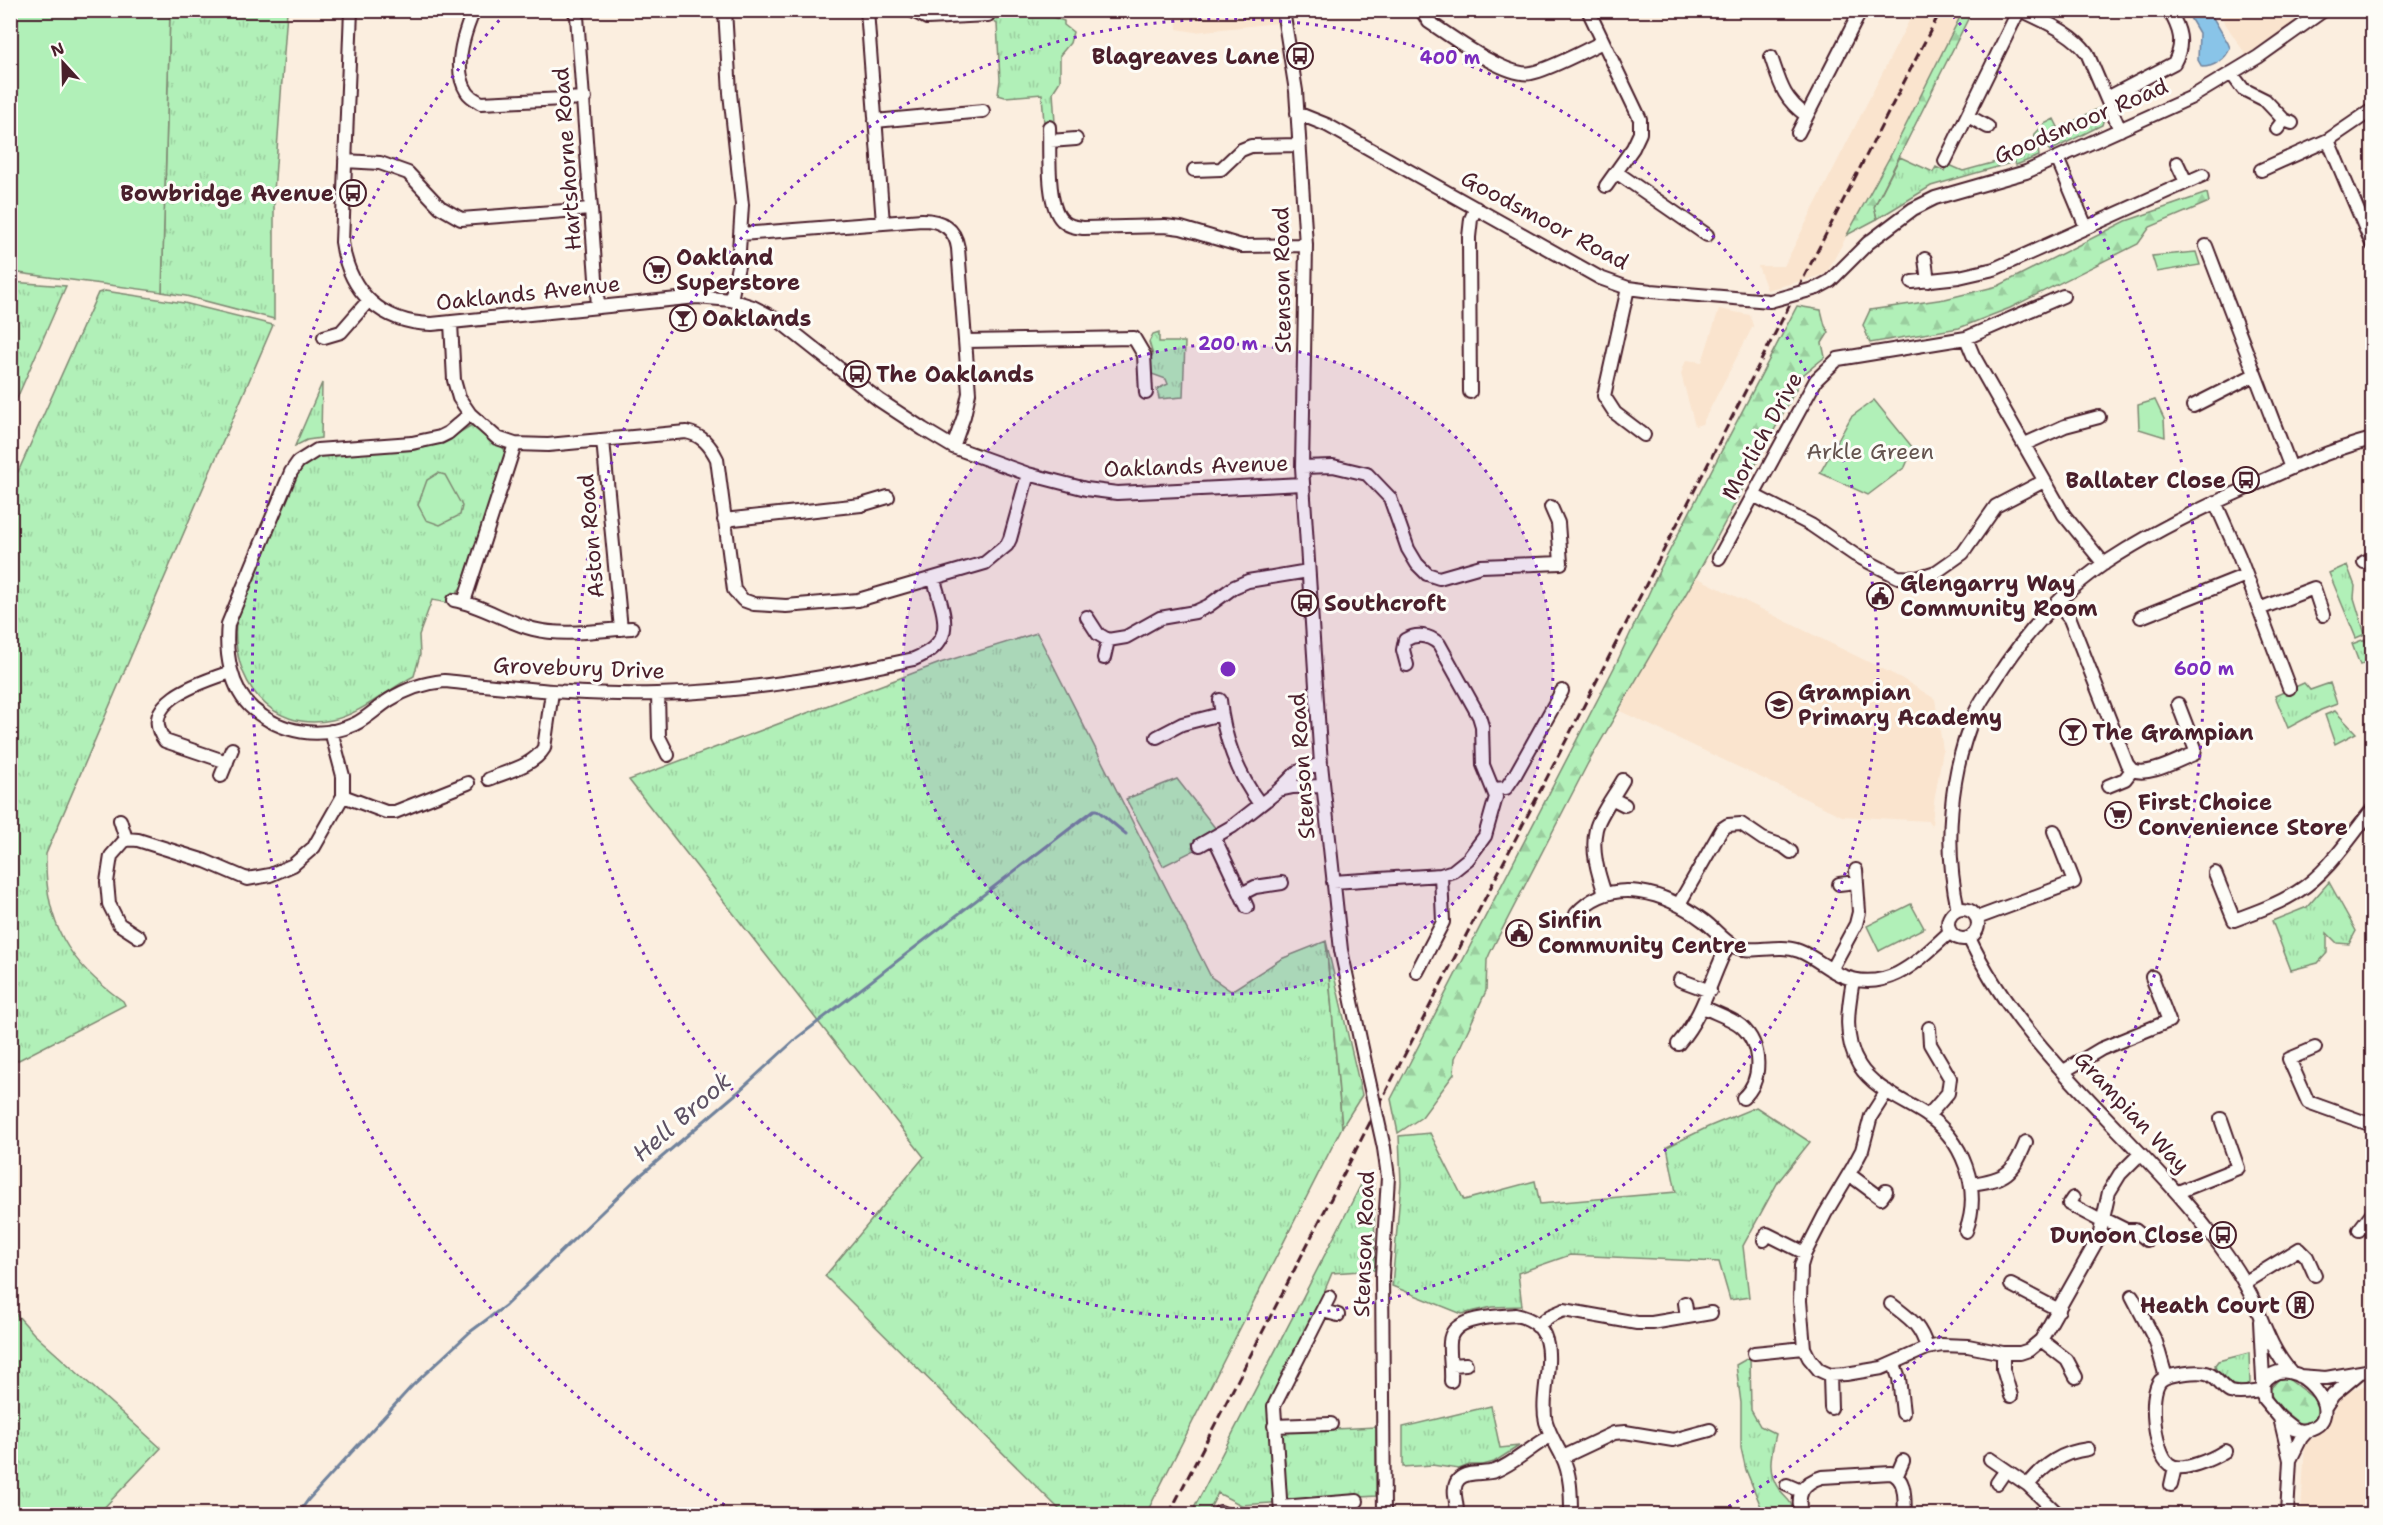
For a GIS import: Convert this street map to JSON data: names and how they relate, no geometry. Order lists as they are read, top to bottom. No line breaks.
{"streets":{"street":["Goodsmoor Road","Hartshorne Road","Stenson Road","Oaklands Avenue","Morlich Drive","Aston Road","Grovebury Drive","Grampian Way"]},"crossings":[["Goodsmoor Road","Stenson Road"],["Hartshorne Road","Oaklands Avenue"],["Stenson Road","Oaklands Avenue"]],"water":["Hell Brook"],"parks":["Arkle Green"],"places":{"bus stop":["Blagreaves Lane","Bowbridge Avenue","The Oaklands","Ballater Close","Southcroft","Dunoon Close"],"supermarket":["Oakland Superstore","First Choice Convenience Store"],"bar":["Oaklands","The Grampian"],"public building":["Glengarry Way Community Room","Sinfin Community Centre"],"school or university":["Grampian Primary Academy"],"building":["Heath Court"]},"north":"top","rings":["400 m","200 m","600 m"]}
